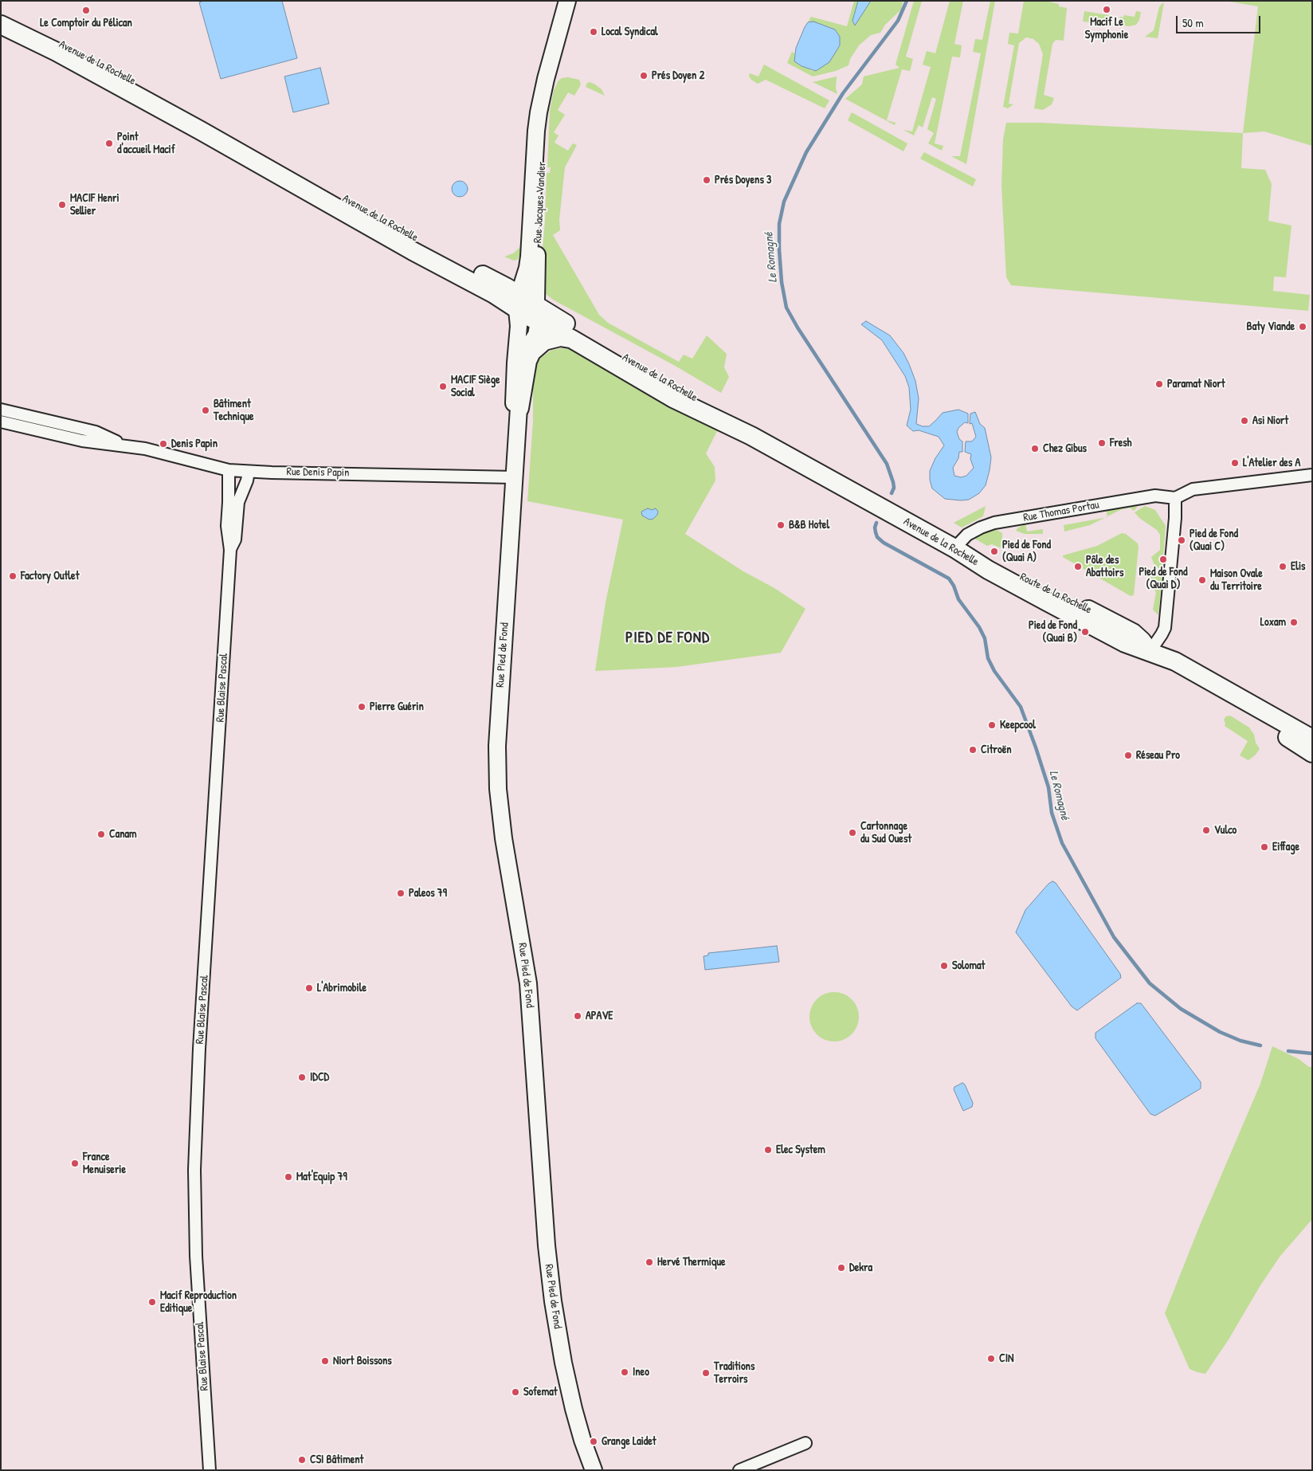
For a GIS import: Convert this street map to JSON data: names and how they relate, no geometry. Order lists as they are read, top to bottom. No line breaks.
{"streets":{"main road":["Avenue de la Rochelle","Rue Jacques Vandier","Route de la Rochelle","Rue Pied de Fond"],"street":["Rue Denis Papin","Rue Thomas Portau","Rue Blaise Pascal"]},"crossings":[["Avenue de la Rochelle","Rue Jacques Vandier"],["Avenue de la Rochelle","Rue Thomas Portau"],["Avenue de la Rochelle","Route de la Rochelle"],["Rue Jacques Vandier","Rue Denis Papin"],["Rue Jacques Vandier","Rue Pied de Fond"],["Rue Denis Papin","Rue Pied de Fond"],["Rue Denis Papin","Rue Blaise Pascal"],["Rue Thomas Portau","Route de la Rochelle"]],"districts":["PIED DE FOND"],"water":["Le Romagné"],"places":["Macif Le Symphonie","Le Comptoir du Pélican","Local Syndical","Prés Doyen 2","Point d'accueil Macif","Prés Doyens 3","MACIF Henri Sellier","Baty Viande","Paramat Niort","MACIF Siège Social","Bâtiment Technique","Asi Niort","Fresh","Denis Papin","Chez Gibus","L'Atelier des A","B&B Hotel","Pied de Fond (Quai C)","Pied de Fond (Quai A)","Pied de Fond (Quai D)","Pôle des Abattoirs","Elis","Factory Outlet","Maison Ovale du Territoire","Loxam","Pied de Fond (Quai B)","Pierre Guérin","Keepcool","Citroën","Réseau Pro","Vulco","Cartonnage du Sud Ouest","Canam","Eiffage","Paleos 79","Solomat","L'Abrimobile","APAVE","IDCD","Elec System","France Menuiserie","Mat'Equip 79","Hervé Thermique","Dekra","Macif Reproduction Editique","CIN","Niort Boissons","Ineo","Traditions Terroirs","Sofemat","Grange Laidet","CSI Bâtiment"],"scale_bar":"50 m"}
